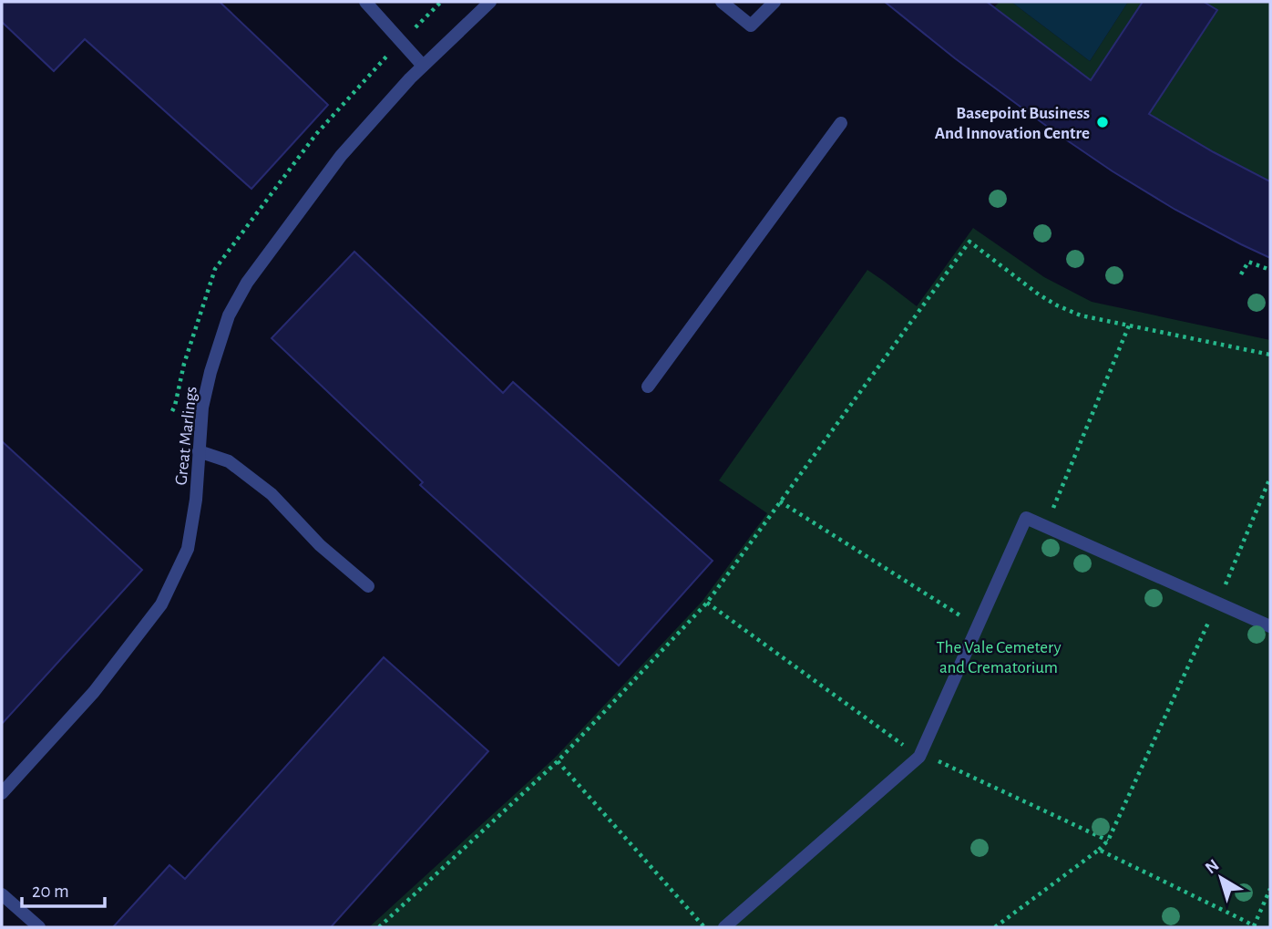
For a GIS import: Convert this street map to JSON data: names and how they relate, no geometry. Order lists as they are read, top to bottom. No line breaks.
{"streets":{"street":["Great Marlings"]},"parks":["The Vale Cemetery and Crematorium"],"places":["Basepoint Business And Innovation Centre"],"scale_bar":"20 m","north":"top left"}
